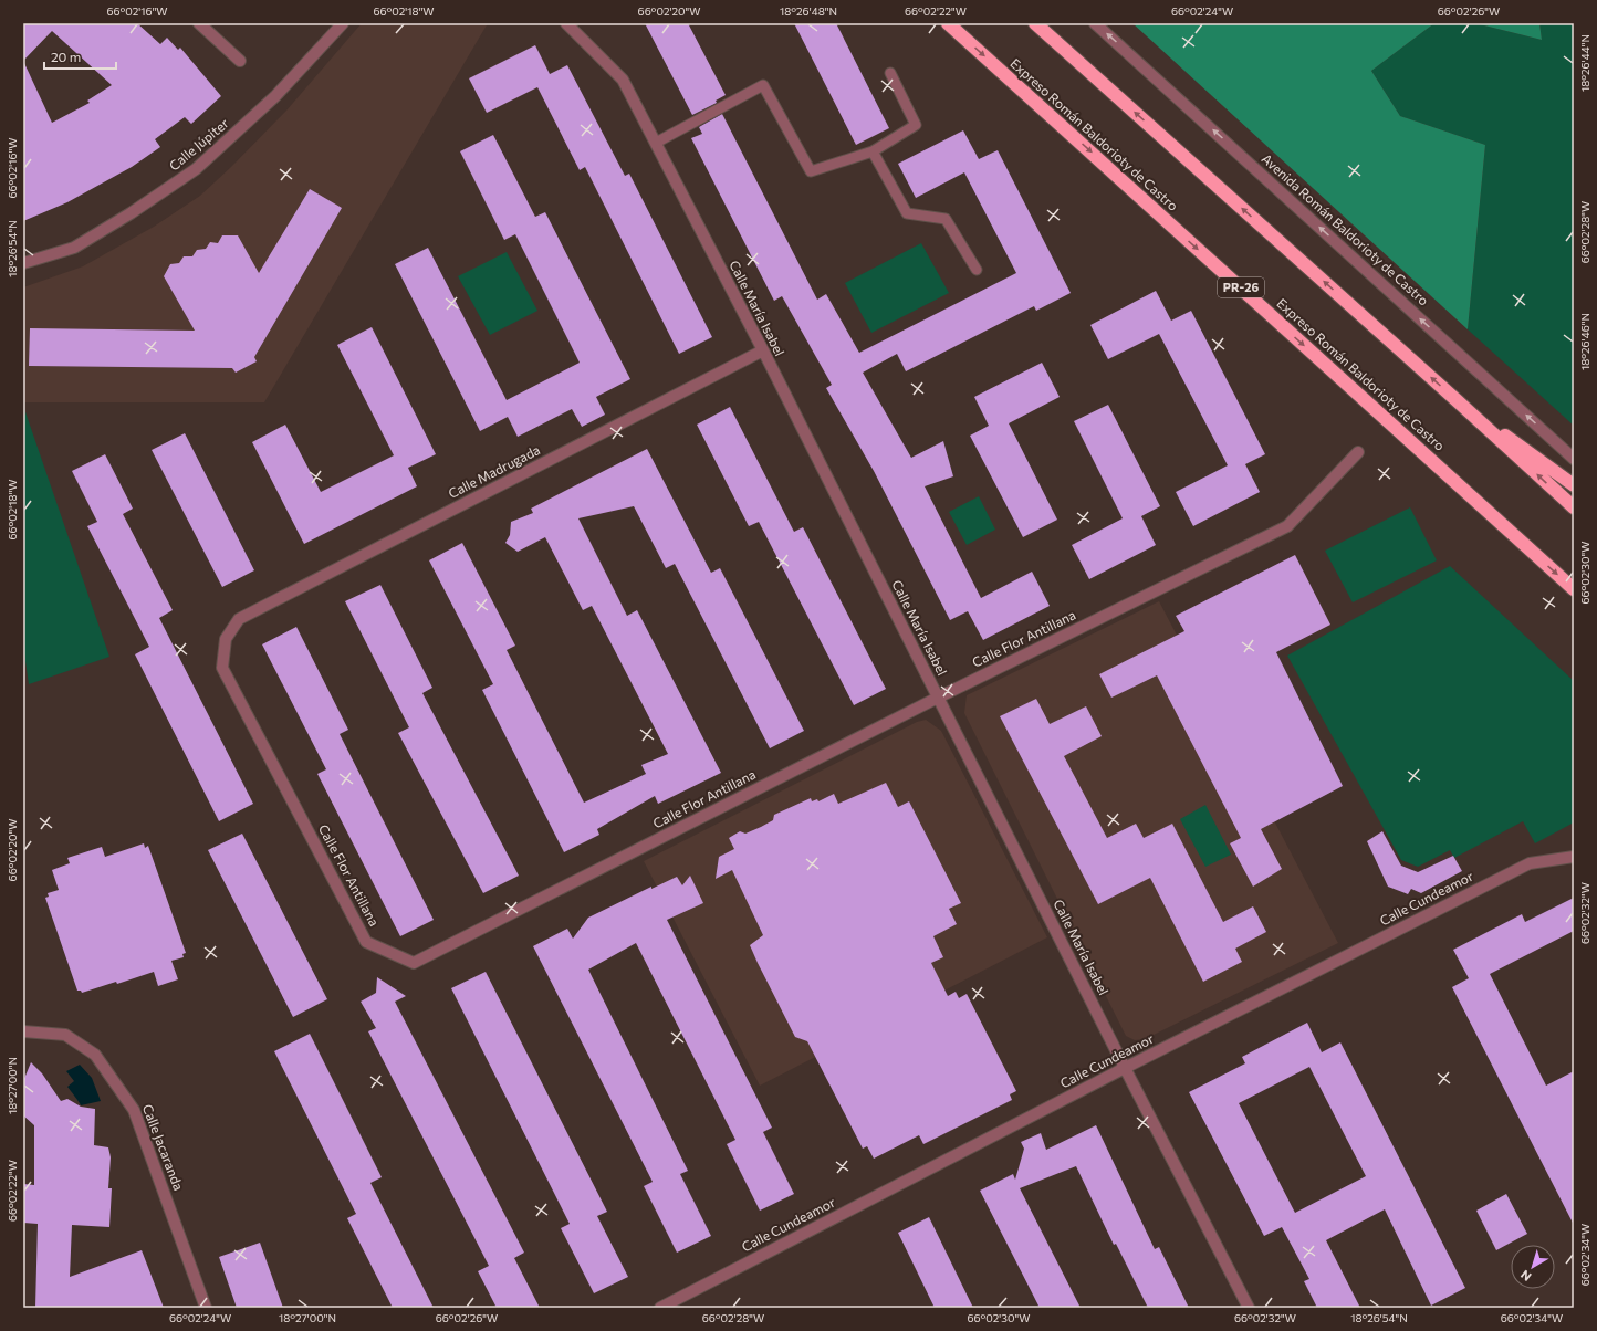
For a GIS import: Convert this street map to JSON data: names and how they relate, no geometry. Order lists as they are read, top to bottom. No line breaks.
{"streets":{"highway":["Expreso Román Baldorioty de Castro","PR-26"],"street":["Calle Júpiter","Avenida Román Baldorioty de Castro","Calle María Isabel","Calle Madrugada","Calle Flor Antillana","Calle Cundeamor","Calle Jacaranda"]},"crossings":[["Calle María Isabel","Calle Madrugada"],["Calle María Isabel","Calle Flor Antillana"],["Calle María Isabel","Calle Cundeamor"],["Calle Madrugada","Calle Flor Antillana"]],"one_way":["Avenida Román Baldorioty de Castro"],"scale_bar":"20 m","north":"bottom left","coordinates":["66°02'16\"W","66°02'18\"W","66°02'20\"W","18°26'48\"N","66°02'22\"W","66°02'24\"W","66°02'26\"W","18°26'44\"N","66°02'28\"W","18°26'54\"N","18°26'46\"N","66°02'30\"W","66°02'32\"W","18°27'00\"N","66°02'34\"W"]}
